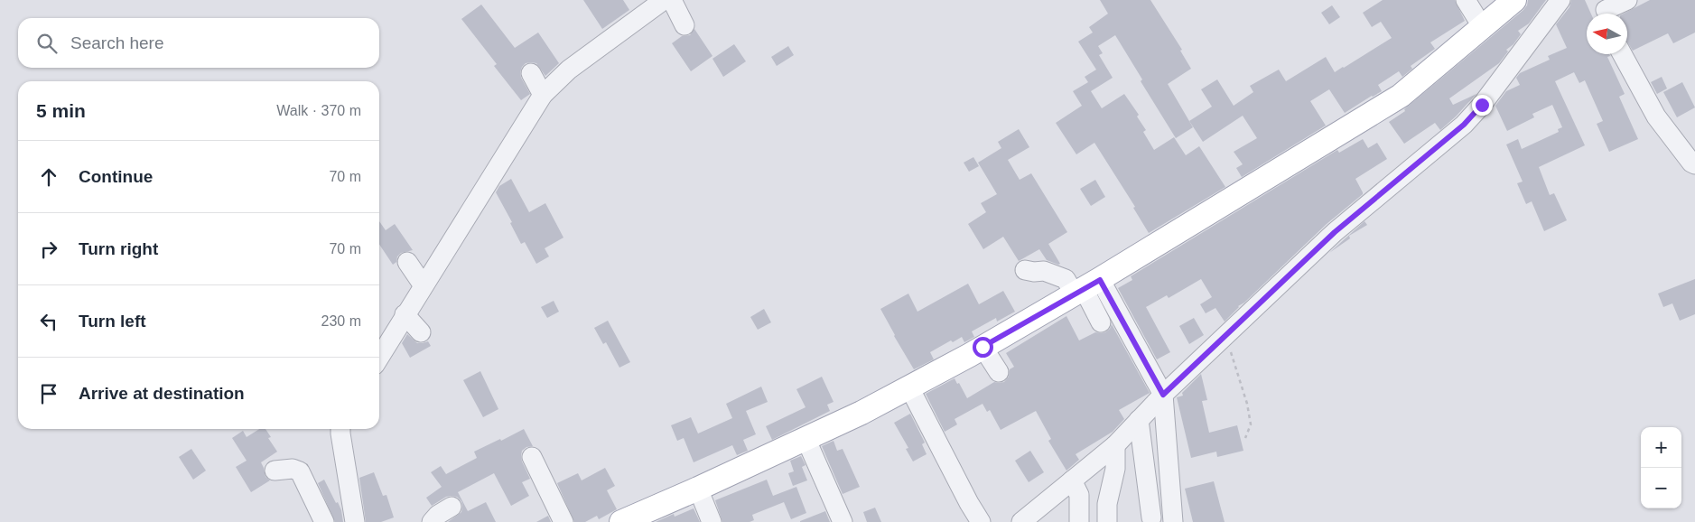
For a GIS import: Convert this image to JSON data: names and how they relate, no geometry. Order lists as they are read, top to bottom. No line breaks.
{"north":"left","page":{"search":"Search here","heading":["5 min","Walk · 370 m"],"list":[["Continue","70 m"],["Turn right","70 m"],["Turn left","230 m"],"Arrive at destination"],"map_buttons":["+","−"]}}
